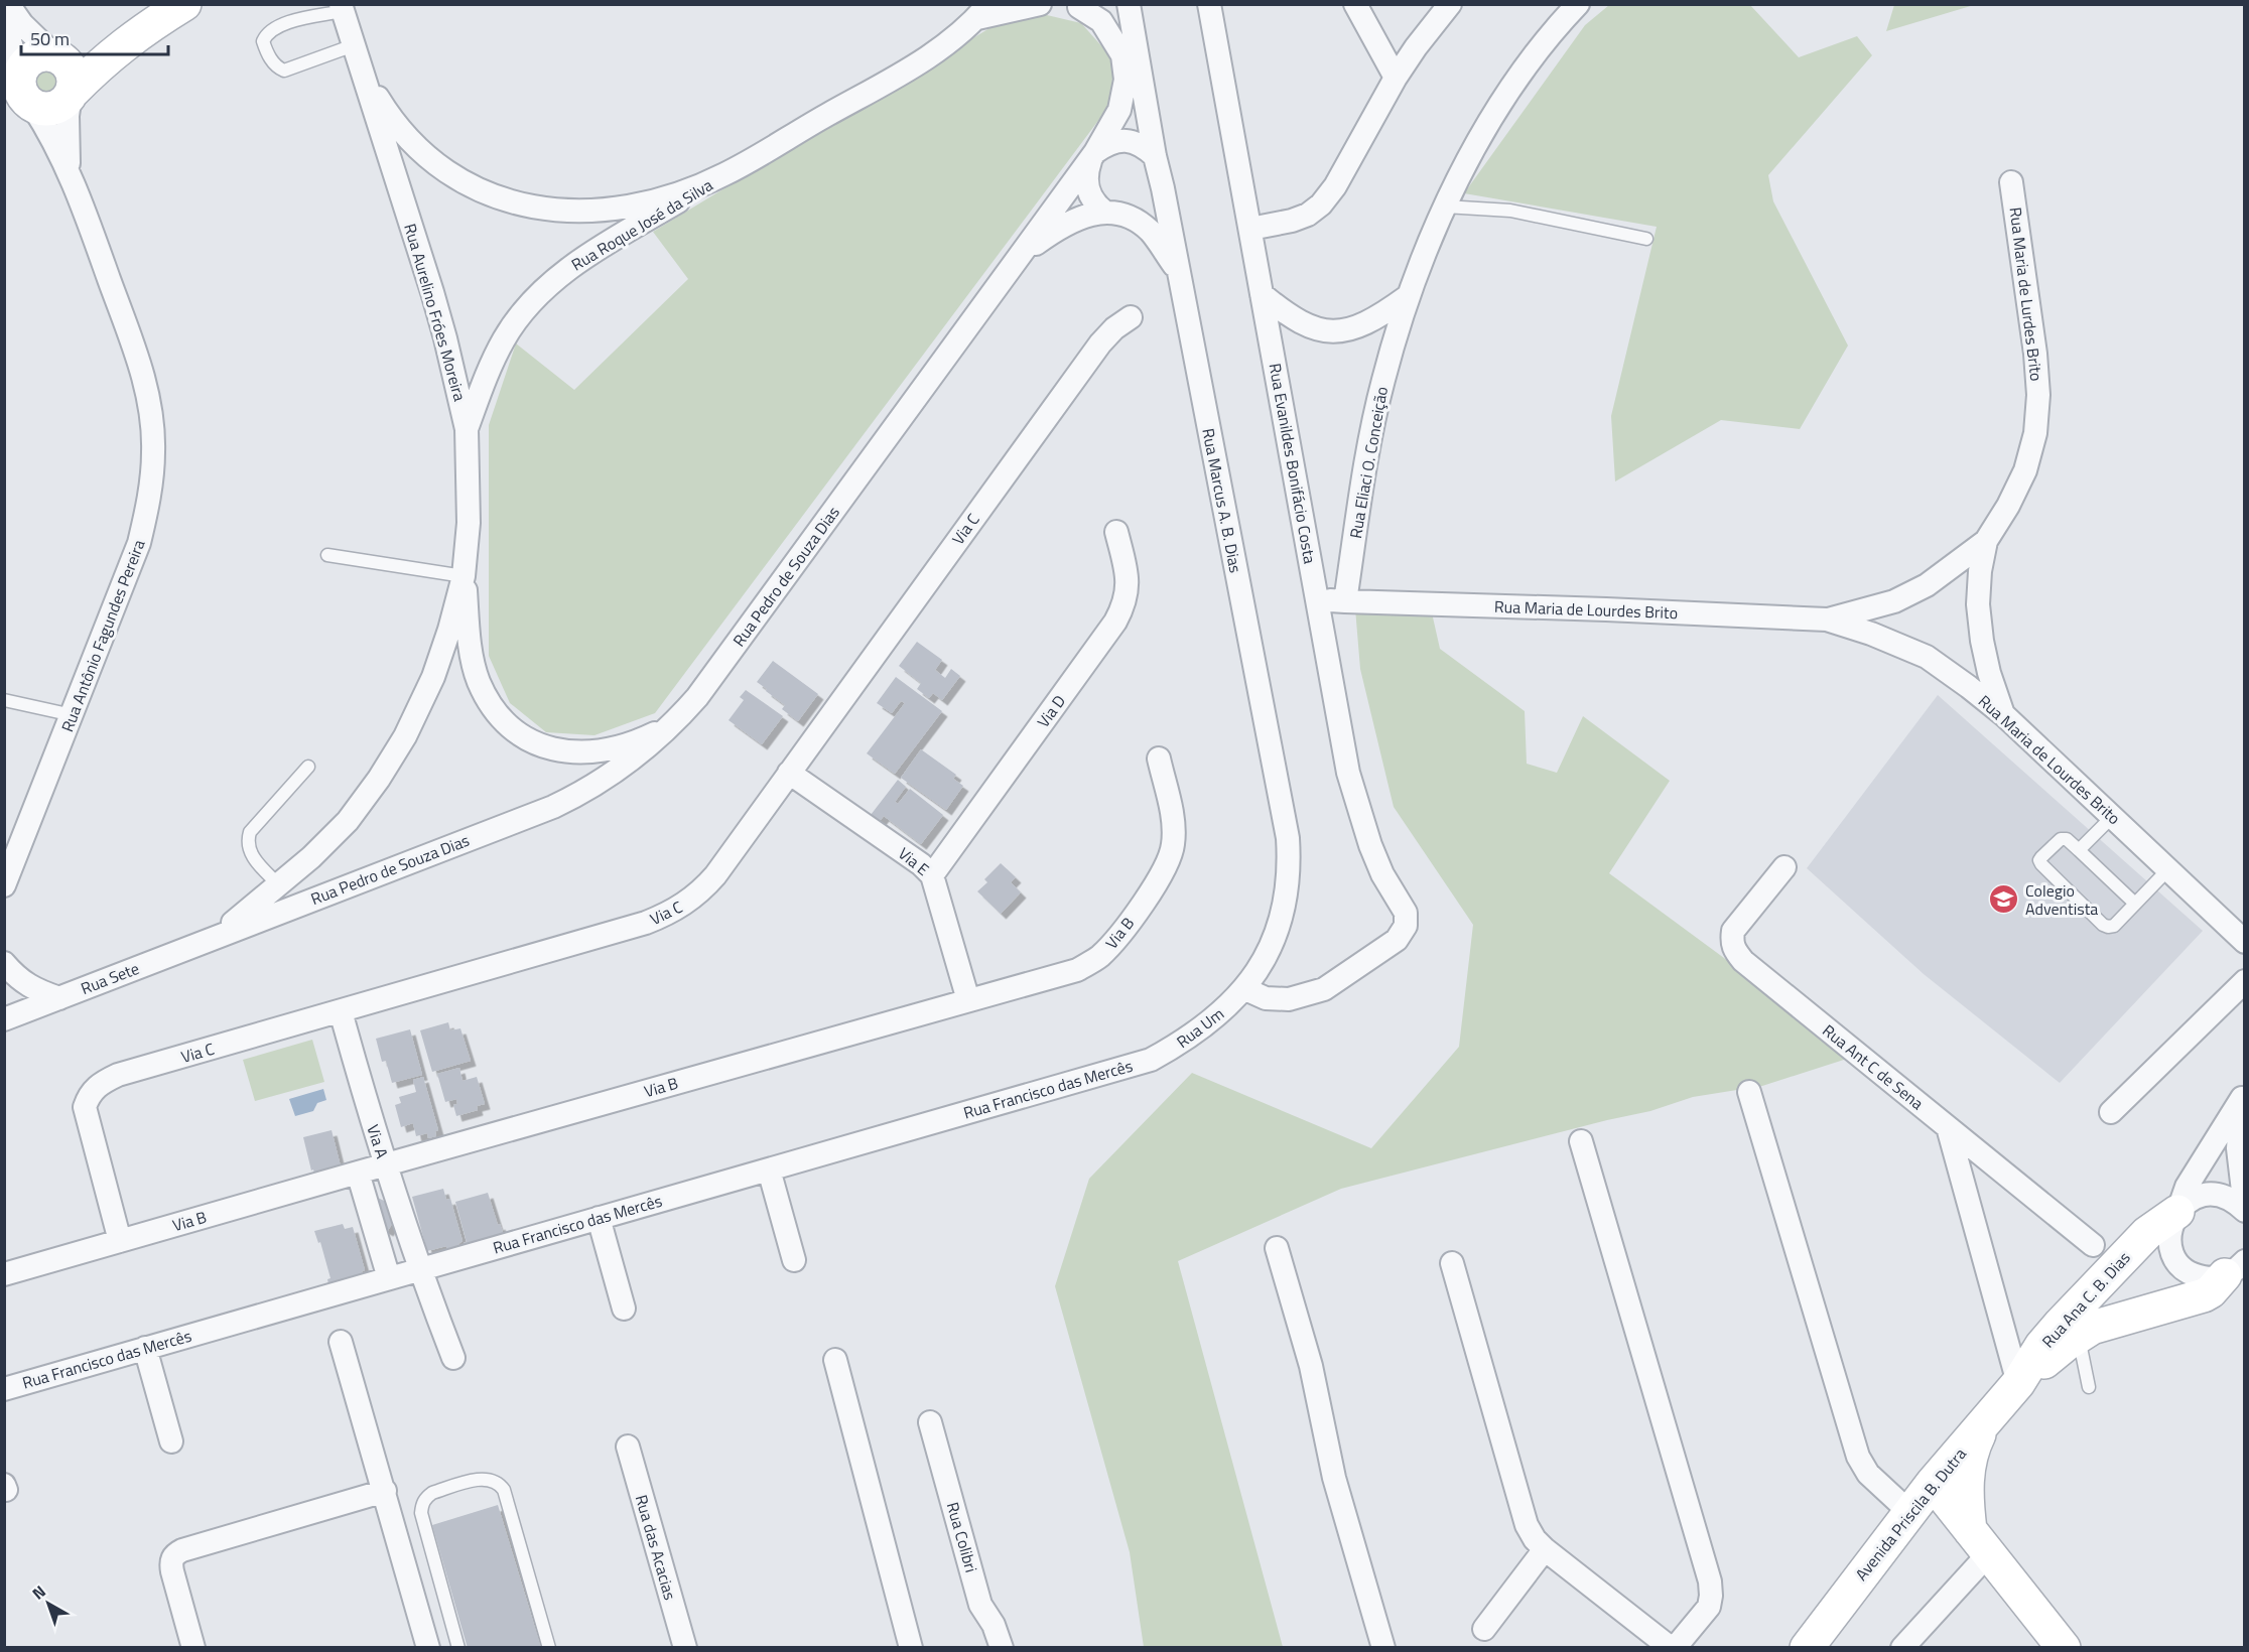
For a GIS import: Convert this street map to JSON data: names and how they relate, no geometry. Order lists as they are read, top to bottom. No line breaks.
{"streets":{"street":["Rua Roque José da Silva","Rua Maria de Lurdes Brito","Rua Aurelino Fróes Moreira","Rua Eliaci O. Conceição","Rua Evanildes Bonifácio Costa","Rua Marcus A. B. Dias","Via C","Rua Pedro de Souza Dias","Rua Maria de Lourdes Brito","Rua Antônio Fagundes Pereira","Via D","Via E","Via B","Rua Sete","Rua Um","Rua Ant C de Sena","Rua Francisco das Mercês","Via A","Rua Ana C. B. Dias","Avenida Priscila B. Dutra","Rua Colibri","Rua das Acacias"]},"crossings":[["Rua Roque José da Silva","Rua Aurelino Fróes Moreira"],["Rua Maria de Lurdes Brito","Rua Maria de Lourdes Brito"],["Rua Aurelino Fróes Moreira","Rua Pedro de Souza Dias"],["Rua Aurelino Fróes Moreira","Rua Sete"],["Rua Eliaci O. Conceição","Rua Maria de Lourdes Brito"],["Rua Evanildes Bonifácio Costa","Rua Marcus A. B. Dias"],["Rua Evanildes Bonifácio Costa","Rua Um"],["Rua Marcus A. B. Dias","Rua Pedro de Souza Dias"],["Rua Marcus A. B. Dias","Rua Um"],["Via C","Via E"],["Via C","Via B"],["Via C","Via A"],["Rua Pedro de Souza Dias","Rua Sete"],["Via D","Via E"],["Via E","Via B"],["Via B","Via A"],["Rua Um","Rua Francisco das Mercês"],["Rua Francisco das Mercês","Via A"],["Rua Ana C. B. Dias","Avenida Priscila B. Dutra"]],"places":{"school or university":["Colegio Adventista"]},"scale_bar":"50 m","north":"top left"}
